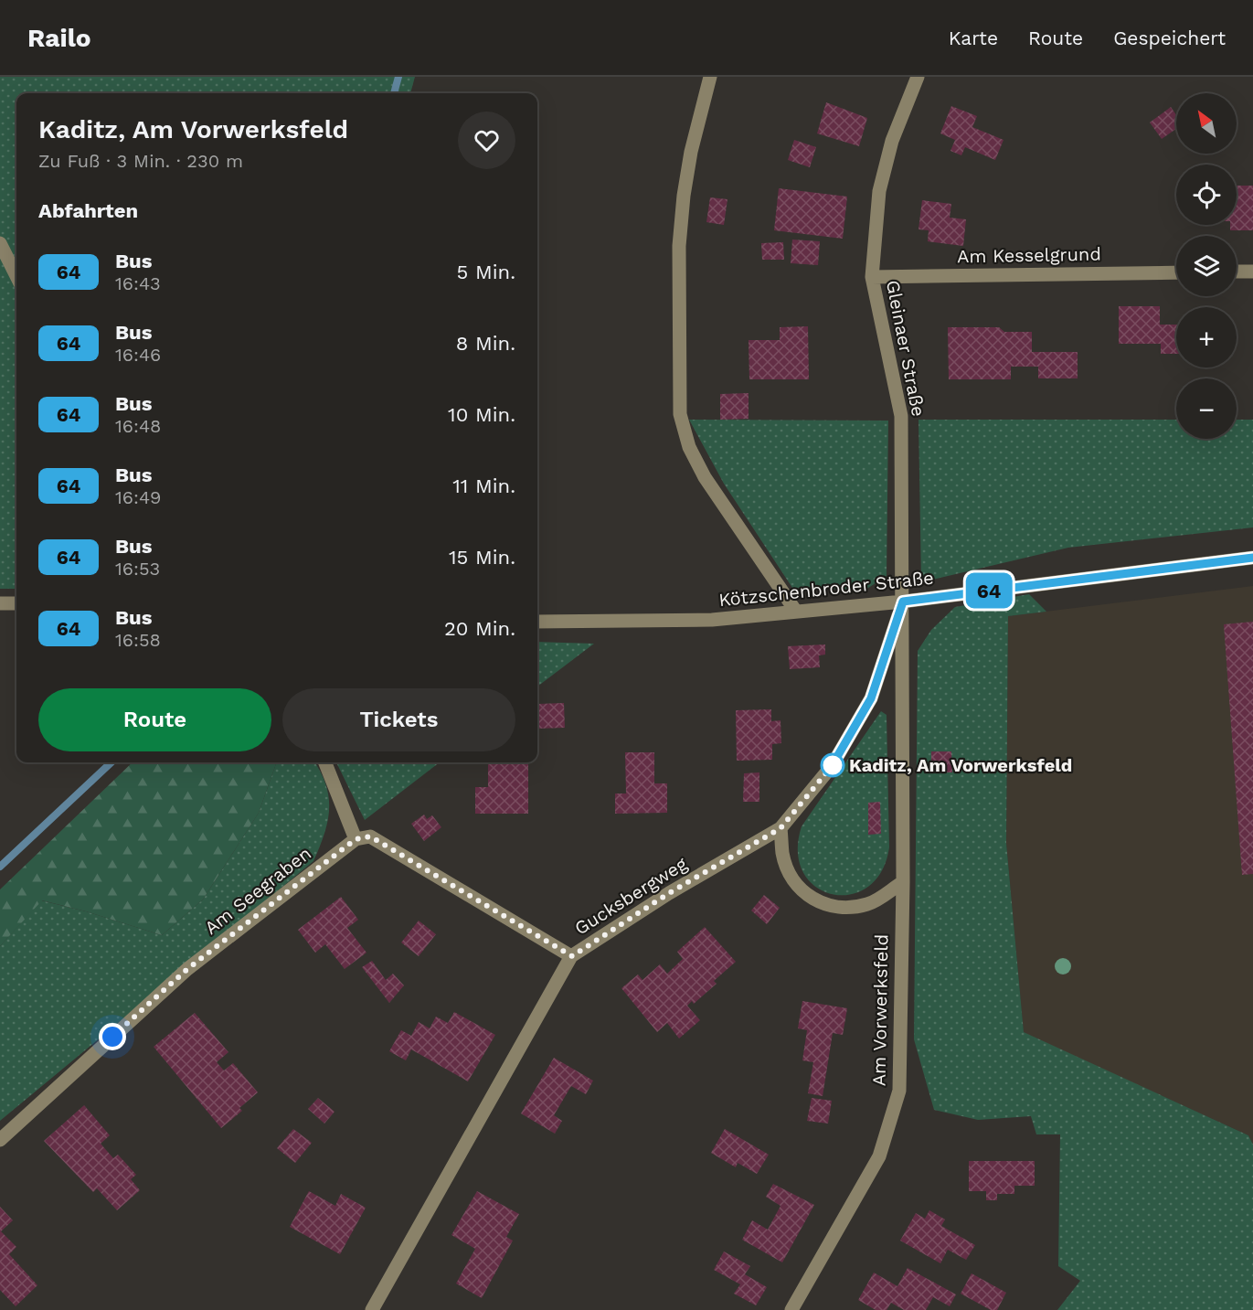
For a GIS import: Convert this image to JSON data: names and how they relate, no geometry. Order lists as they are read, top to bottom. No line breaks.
{"streets":{"street":["Am Kesselgrund","Gleinaer Straße","Kötzschenbroder Straße","Am Seegraben","Gucksbergweg","Am Vorwerksfeld"]},"crossings":[["Am Kesselgrund","Gleinaer Straße"],["Gleinaer Straße","Kötzschenbroder Straße"],["Gleinaer Straße","Gucksbergweg"],["Gleinaer Straße","Am Vorwerksfeld"],["Kötzschenbroder Straße","Gucksbergweg"],["Kötzschenbroder Straße","Am Vorwerksfeld"],["Gucksbergweg","Am Vorwerksfeld"]],"places":["Kaditz, Am Vorwerksfeld"],"lines":["bus line 64"],"north":"top left","page":{"header":"Railo","nav":["Karte","Route","Gespeichert"],"on_map":"64","map_buttons":["+","−"],"heading":[["Kaditz, Am Vorwerksfeld","Zu Fuß · 3 Min. · 230 m"],"Abfahrten"],"list":[{"mark":"64","name":"Bus","note":"16:43","value":"5 Min."},{"mark":"64","name":"Bus","note":"16:46","value":"8 Min."},{"mark":"64","name":"Bus","note":"16:48","value":"10 Min."},{"mark":"64","name":"Bus","note":"16:49","value":"11 Min."},{"mark":"64","name":"Bus","note":"16:53","value":"15 Min."},{"mark":"64","name":"Bus","note":"16:58","value":"20 Min."}],"buttons":["Route","Tickets"]}}
